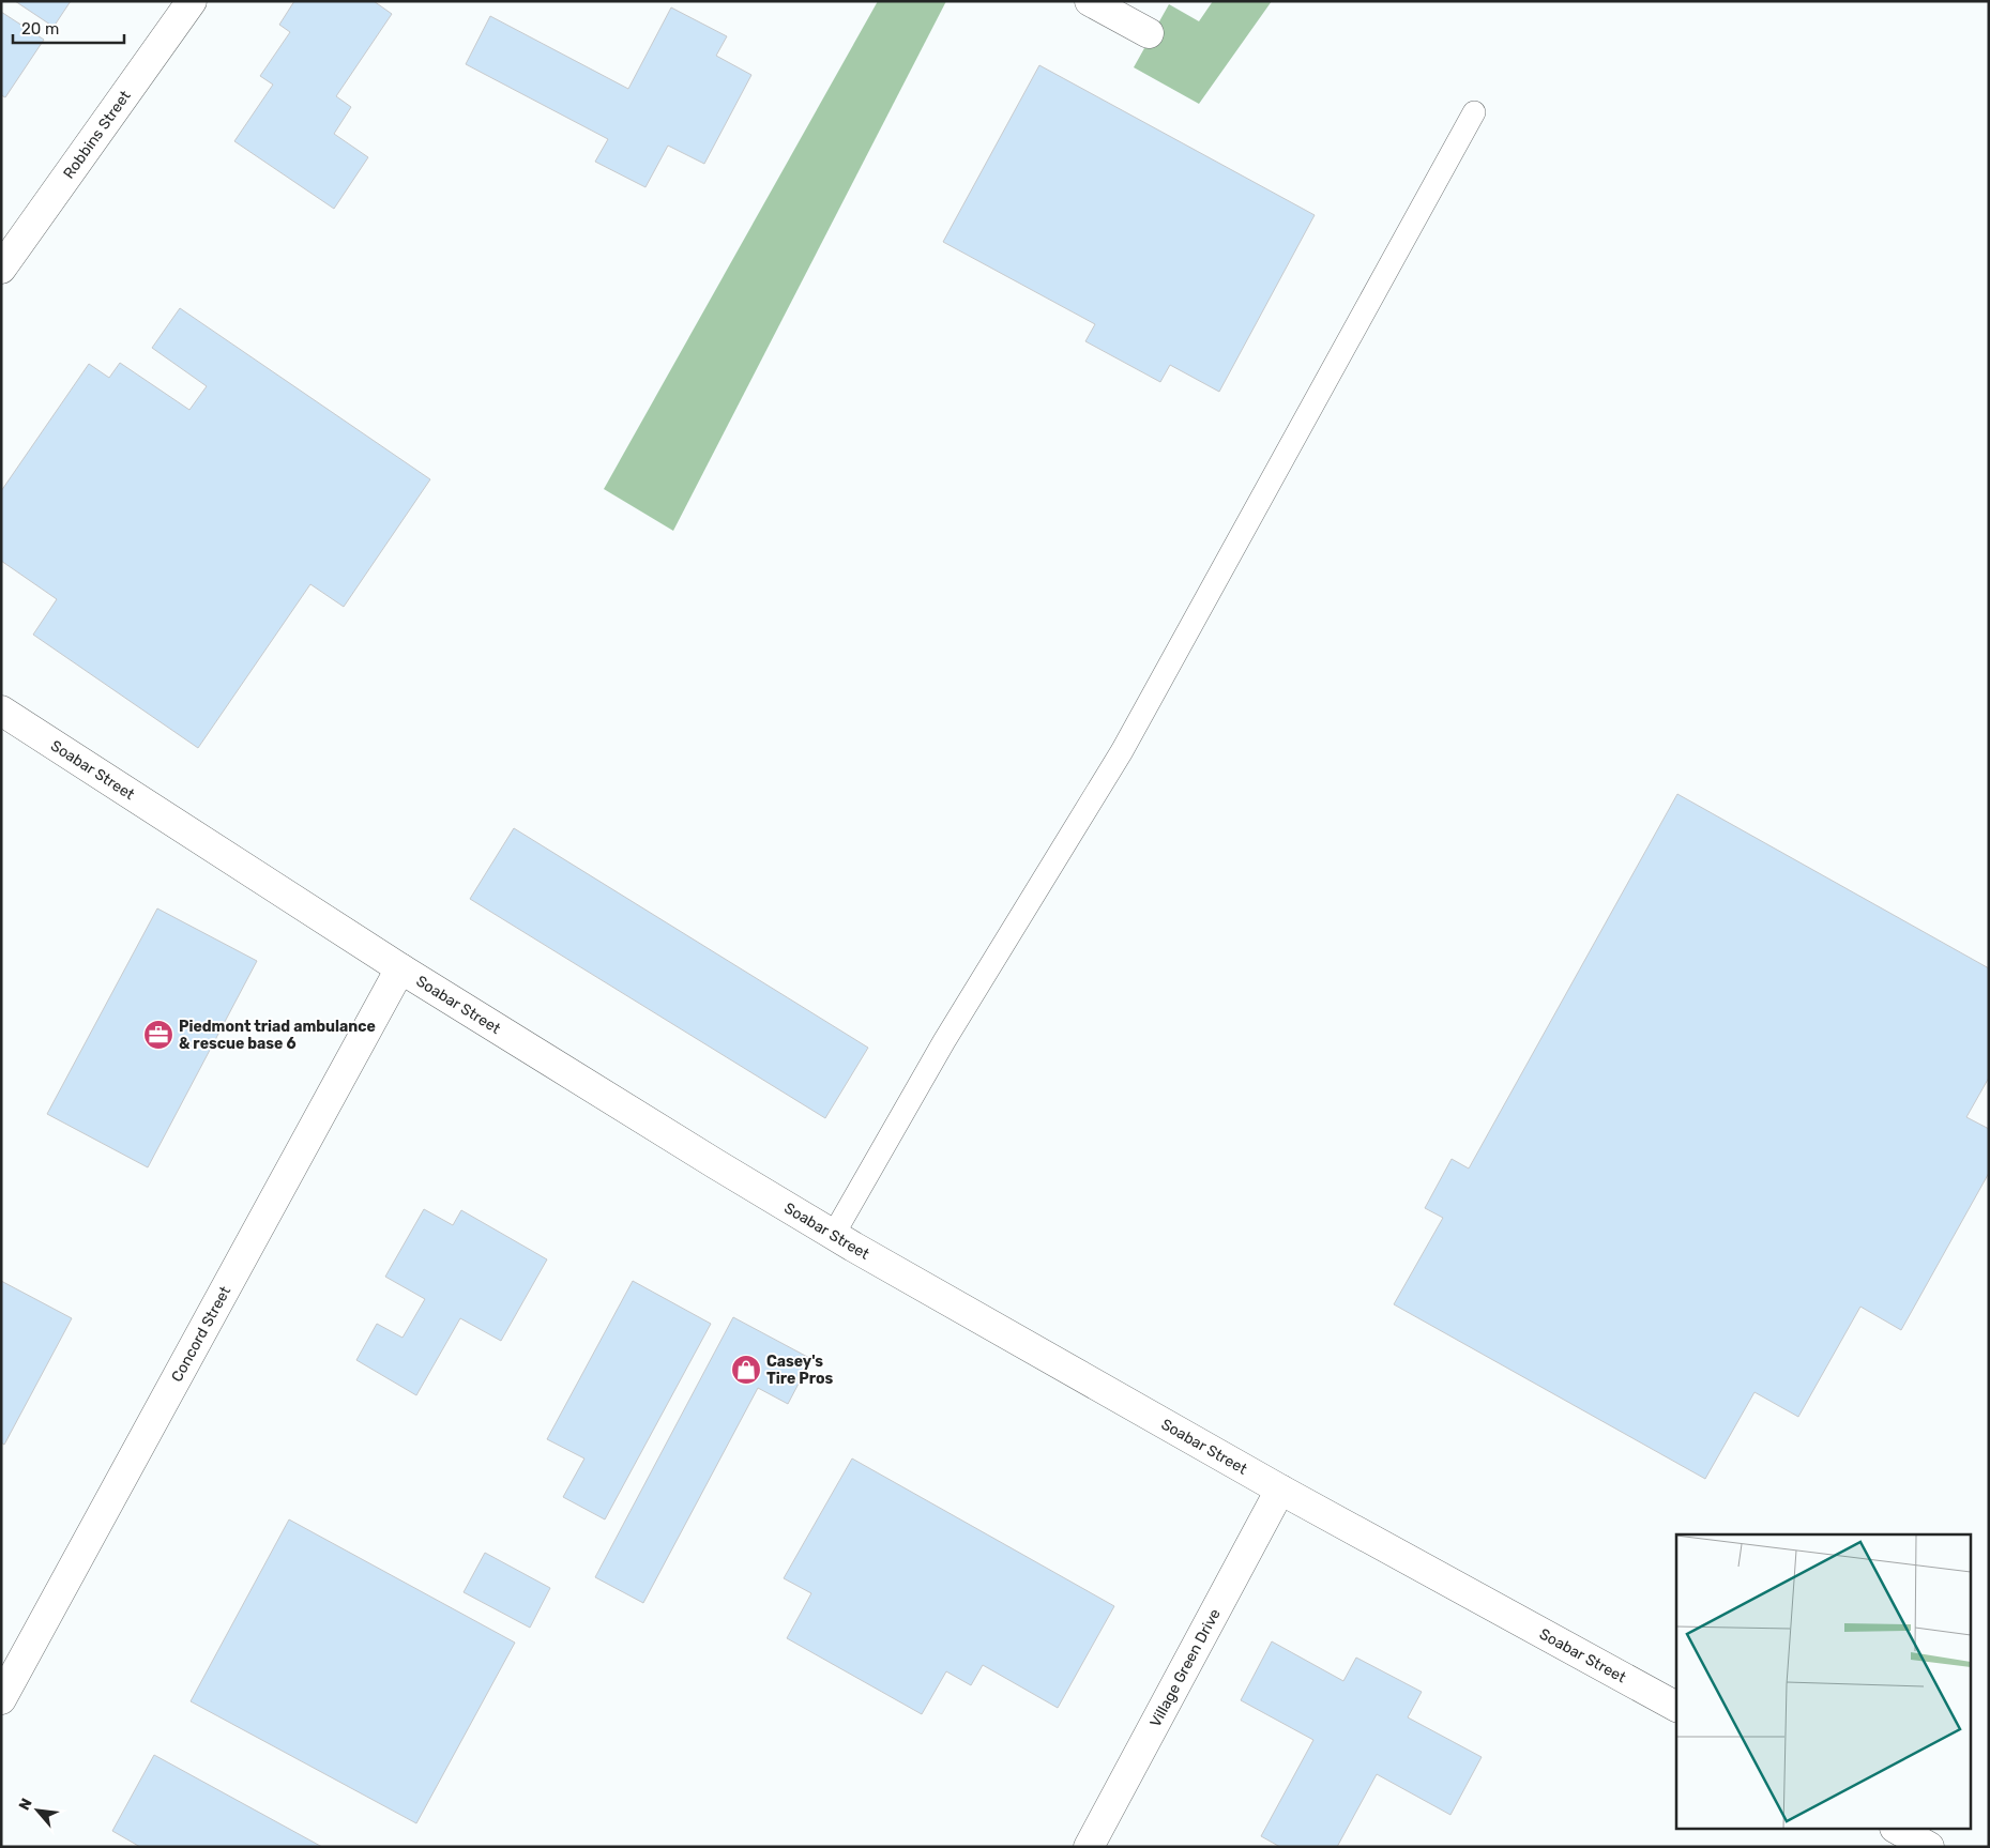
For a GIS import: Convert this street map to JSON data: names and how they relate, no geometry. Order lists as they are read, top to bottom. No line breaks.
{"streets":{"street":["Robbins Street","Soabar Street","Concord Street","Village Green Drive"]},"crossings":[["Soabar Street","Concord Street"],["Soabar Street","Village Green Drive"]],"places":{"office":["Piedmont triad ambulance & rescue base 6"],"shop":["Casey's Tire Pros"]},"scale_bar":"20 m","north":"top left"}
